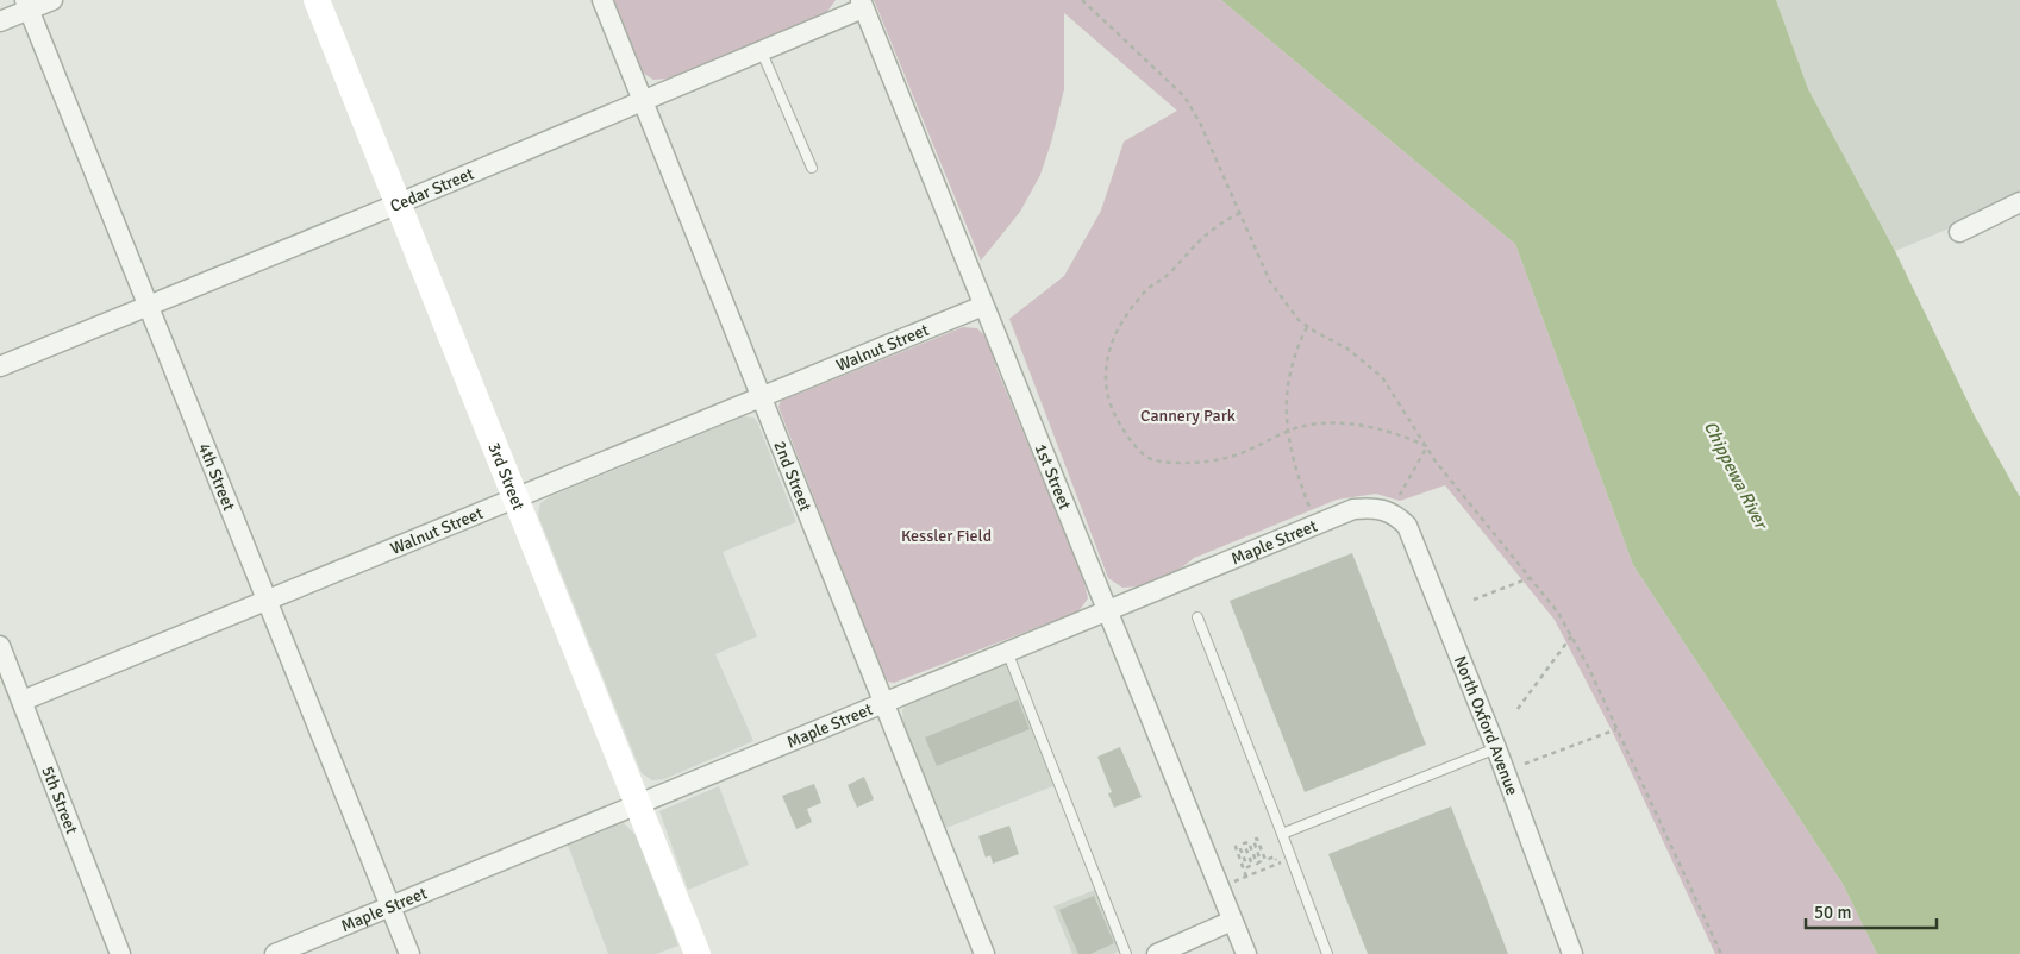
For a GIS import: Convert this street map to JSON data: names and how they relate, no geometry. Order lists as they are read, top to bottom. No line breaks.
{"streets":{"main road":["3rd Street"],"street":["Cedar Street","Walnut Street","4th Street","2nd Street","1st Street","Maple Street","North Oxford Avenue","5th Street"]},"crossings":[["Cedar Street","4th Street"],["Cedar Street","3rd Street"],["Cedar Street","2nd Street"],["Cedar Street","1st Street"],["Walnut Street","4th Street"],["Walnut Street","3rd Street"],["Walnut Street","2nd Street"],["Walnut Street","1st Street"],["Walnut Street","5th Street"],["4th Street","Maple Street"],["3rd Street","Maple Street"],["2nd Street","Maple Street"],["1st Street","Maple Street"],["Maple Street","North Oxford Avenue"]],"water":["Chippewa River"],"parks":["Cannery Park","Kessler Field"],"scale_bar":"50 m"}
